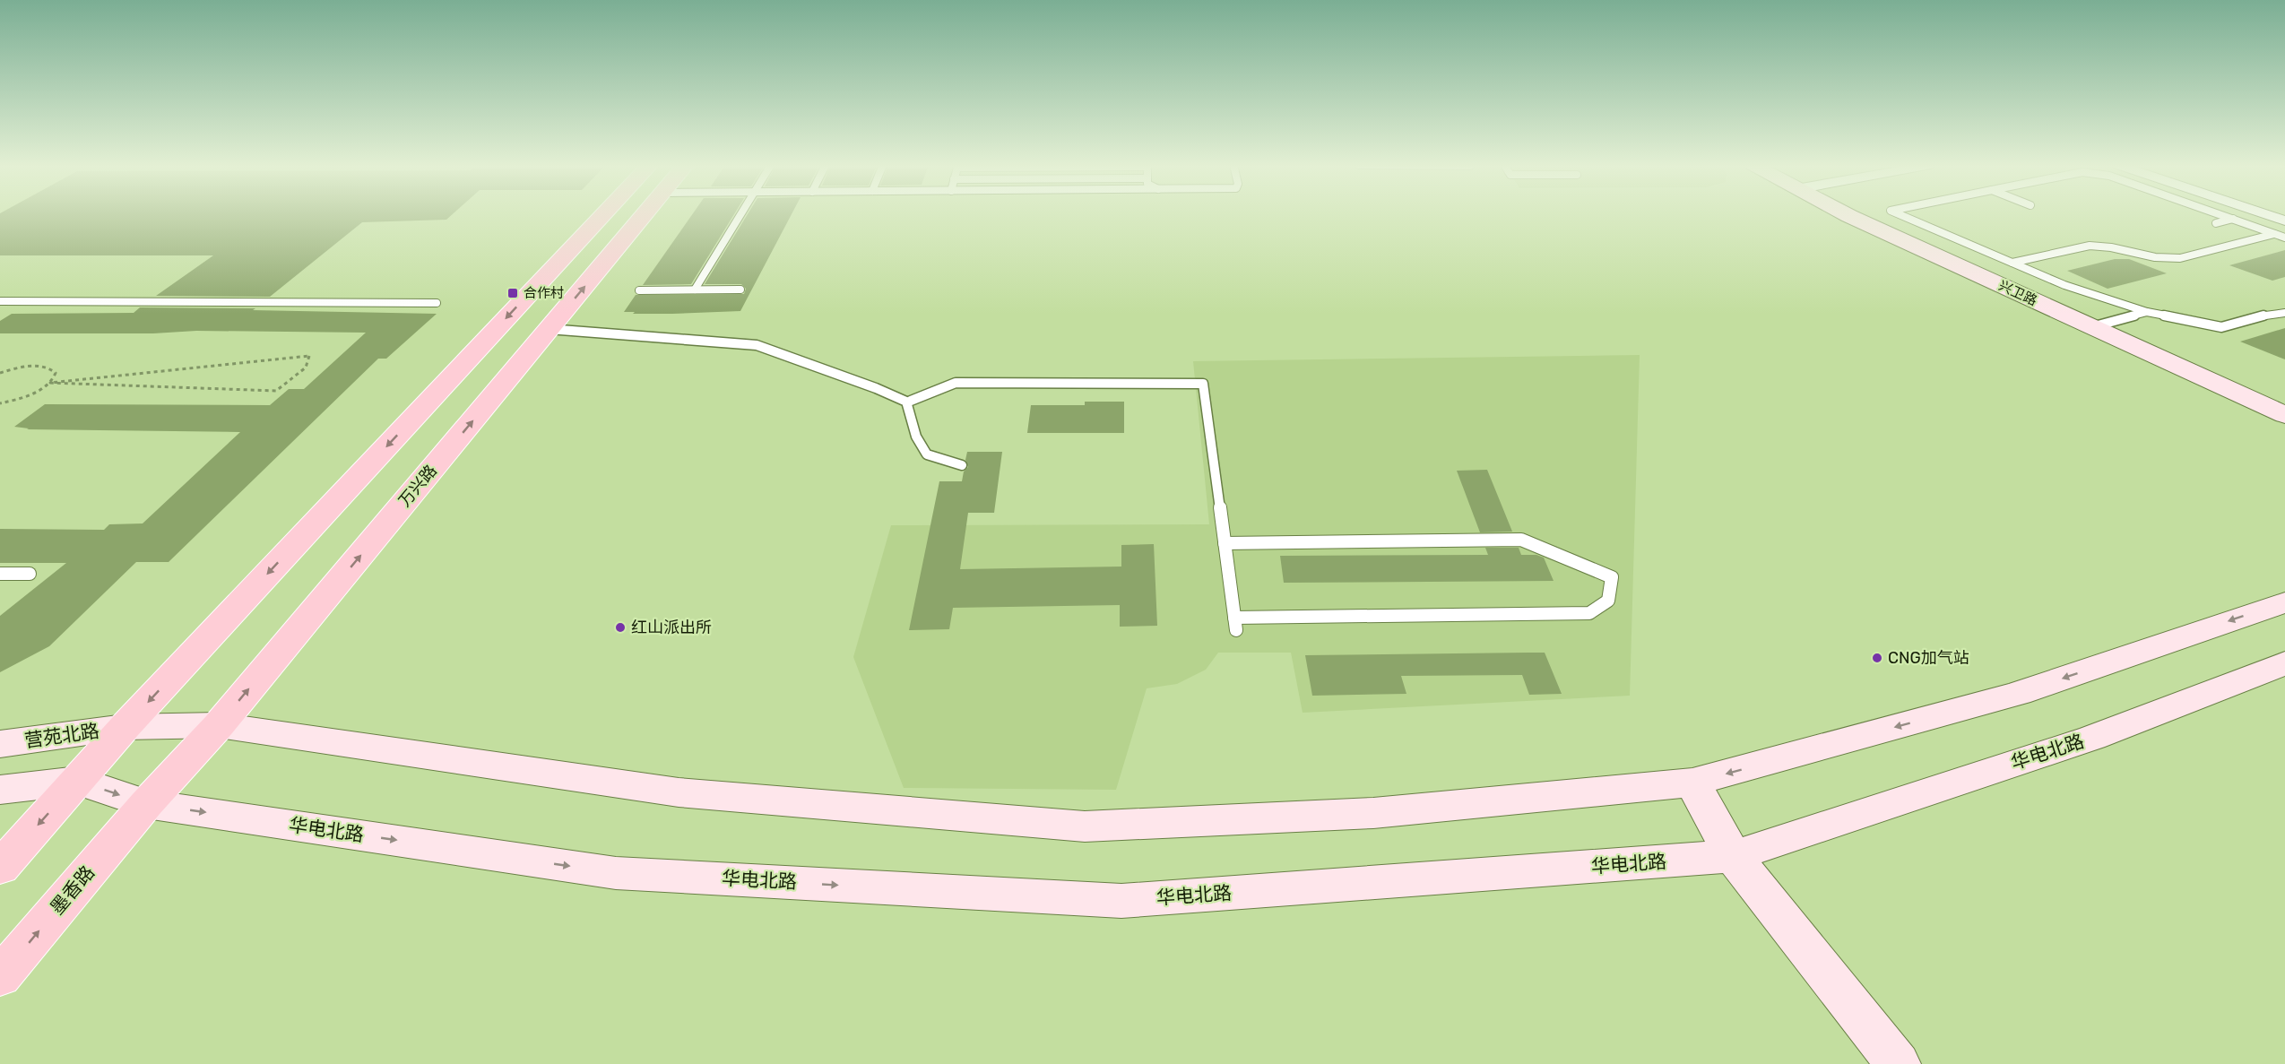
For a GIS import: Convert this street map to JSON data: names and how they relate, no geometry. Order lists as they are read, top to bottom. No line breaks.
{"streets":{"main road":["兴卫路","万兴路","营苑北路","华电北路","墨香路"]},"crossings":[["万兴路","华电北路"],["万兴路","墨香路"],["华电北路","墨香路"]],"places":{"transit":["合作村"],"other":["红山派出所","CNG加气站"]}}
